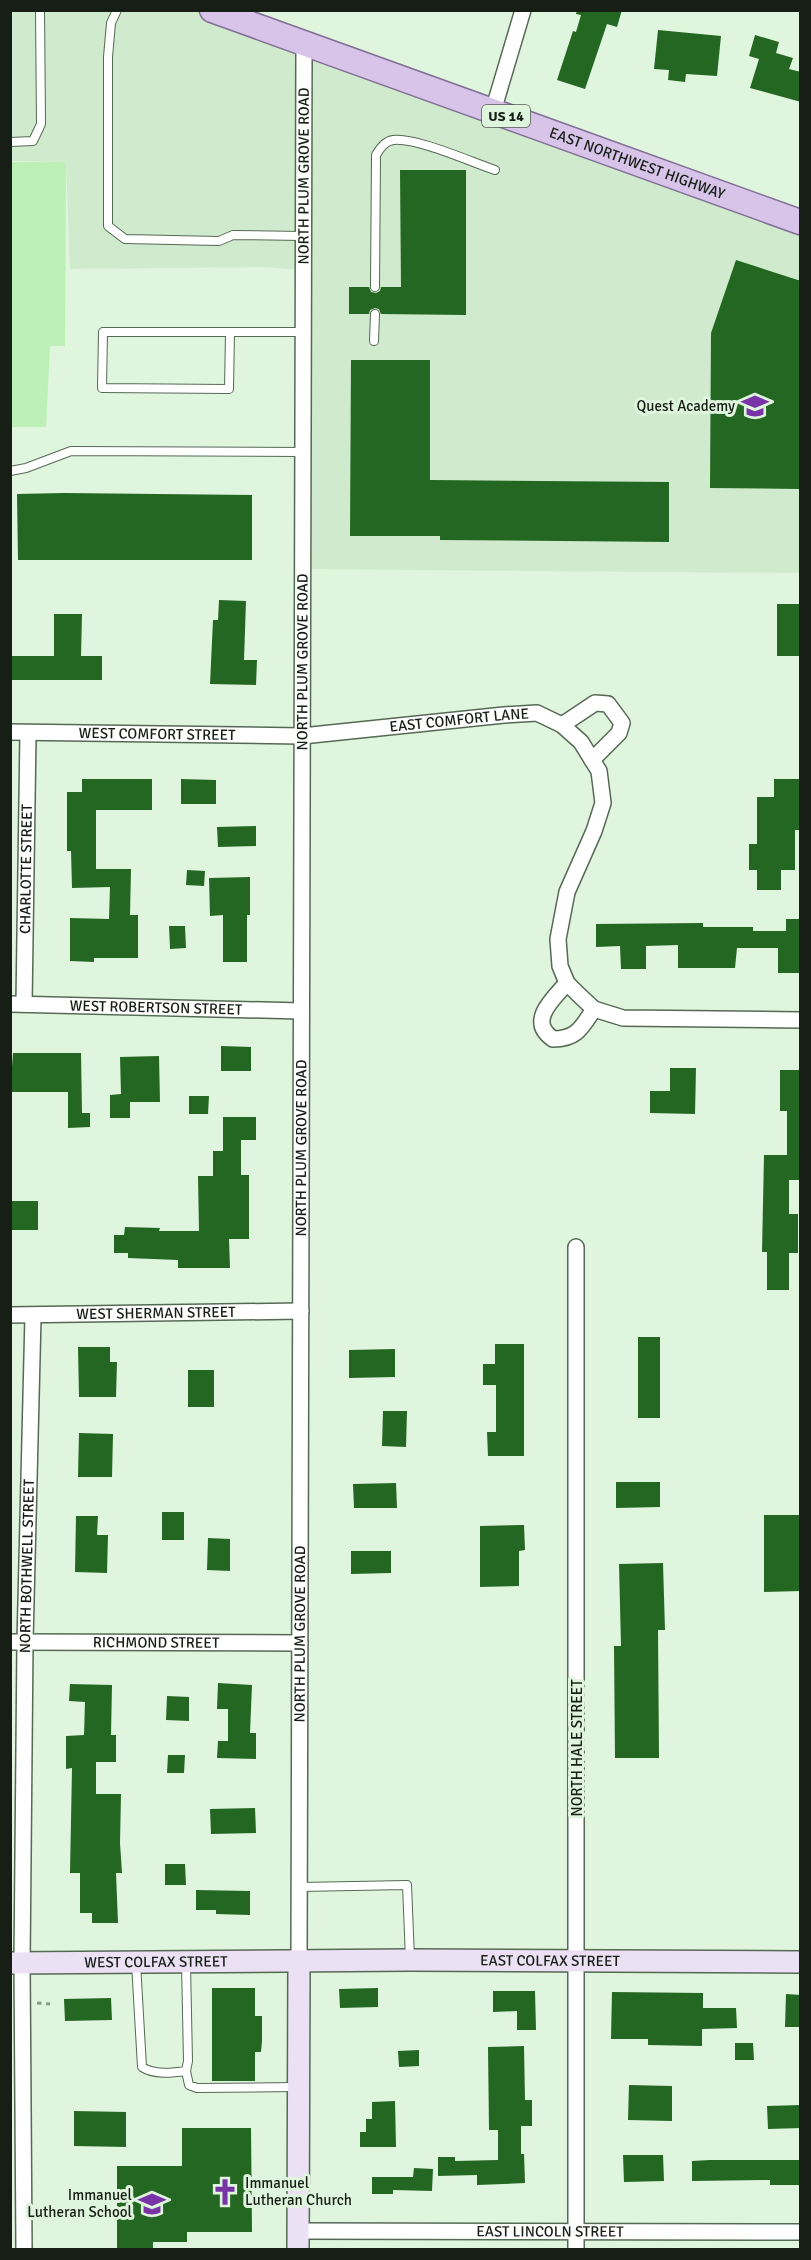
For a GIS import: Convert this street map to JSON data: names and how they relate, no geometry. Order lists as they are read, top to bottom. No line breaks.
{"streets":{"main road":["US 14","EAST NORTHWEST HIGHWAY"],"street":["NORTH PLUM GROVE ROAD","EAST COMFORT LANE","WEST COMFORT STREET","CHARLOTTE STREET","WEST ROBERTSON STREET","WEST SHERMAN STREET","NORTH BOTHWELL STREET","RICHMOND STREET","NORTH HALE STREET","WEST COLFAX STREET","EAST COLFAX STREET","EAST LINCOLN STREET"]},"crossings":[["US 14","EAST NORTHWEST HIGHWAY"],["US 14","NORTH PLUM GROVE ROAD"],["EAST NORTHWEST HIGHWAY","NORTH PLUM GROVE ROAD"],["NORTH PLUM GROVE ROAD","EAST COMFORT LANE"],["NORTH PLUM GROVE ROAD","WEST COMFORT STREET"],["NORTH PLUM GROVE ROAD","WEST ROBERTSON STREET"],["NORTH PLUM GROVE ROAD","WEST SHERMAN STREET"],["NORTH PLUM GROVE ROAD","RICHMOND STREET"],["NORTH PLUM GROVE ROAD","WEST COLFAX STREET"],["NORTH PLUM GROVE ROAD","EAST COLFAX STREET"],["NORTH PLUM GROVE ROAD","EAST LINCOLN STREET"],["EAST COMFORT LANE","WEST COMFORT STREET"],["WEST COMFORT STREET","CHARLOTTE STREET"],["CHARLOTTE STREET","WEST ROBERTSON STREET"],["WEST SHERMAN STREET","NORTH BOTHWELL STREET"],["NORTH BOTHWELL STREET","RICHMOND STREET"],["NORTH BOTHWELL STREET","WEST COLFAX STREET"],["NORTH HALE STREET","EAST COLFAX STREET"],["NORTH HALE STREET","EAST LINCOLN STREET"],["WEST COLFAX STREET","EAST COLFAX STREET"]],"places":{"school or university":["Quest Academy","Immanuel Lutheran School"],"church":["Immanuel Lutheran Church"]}}
